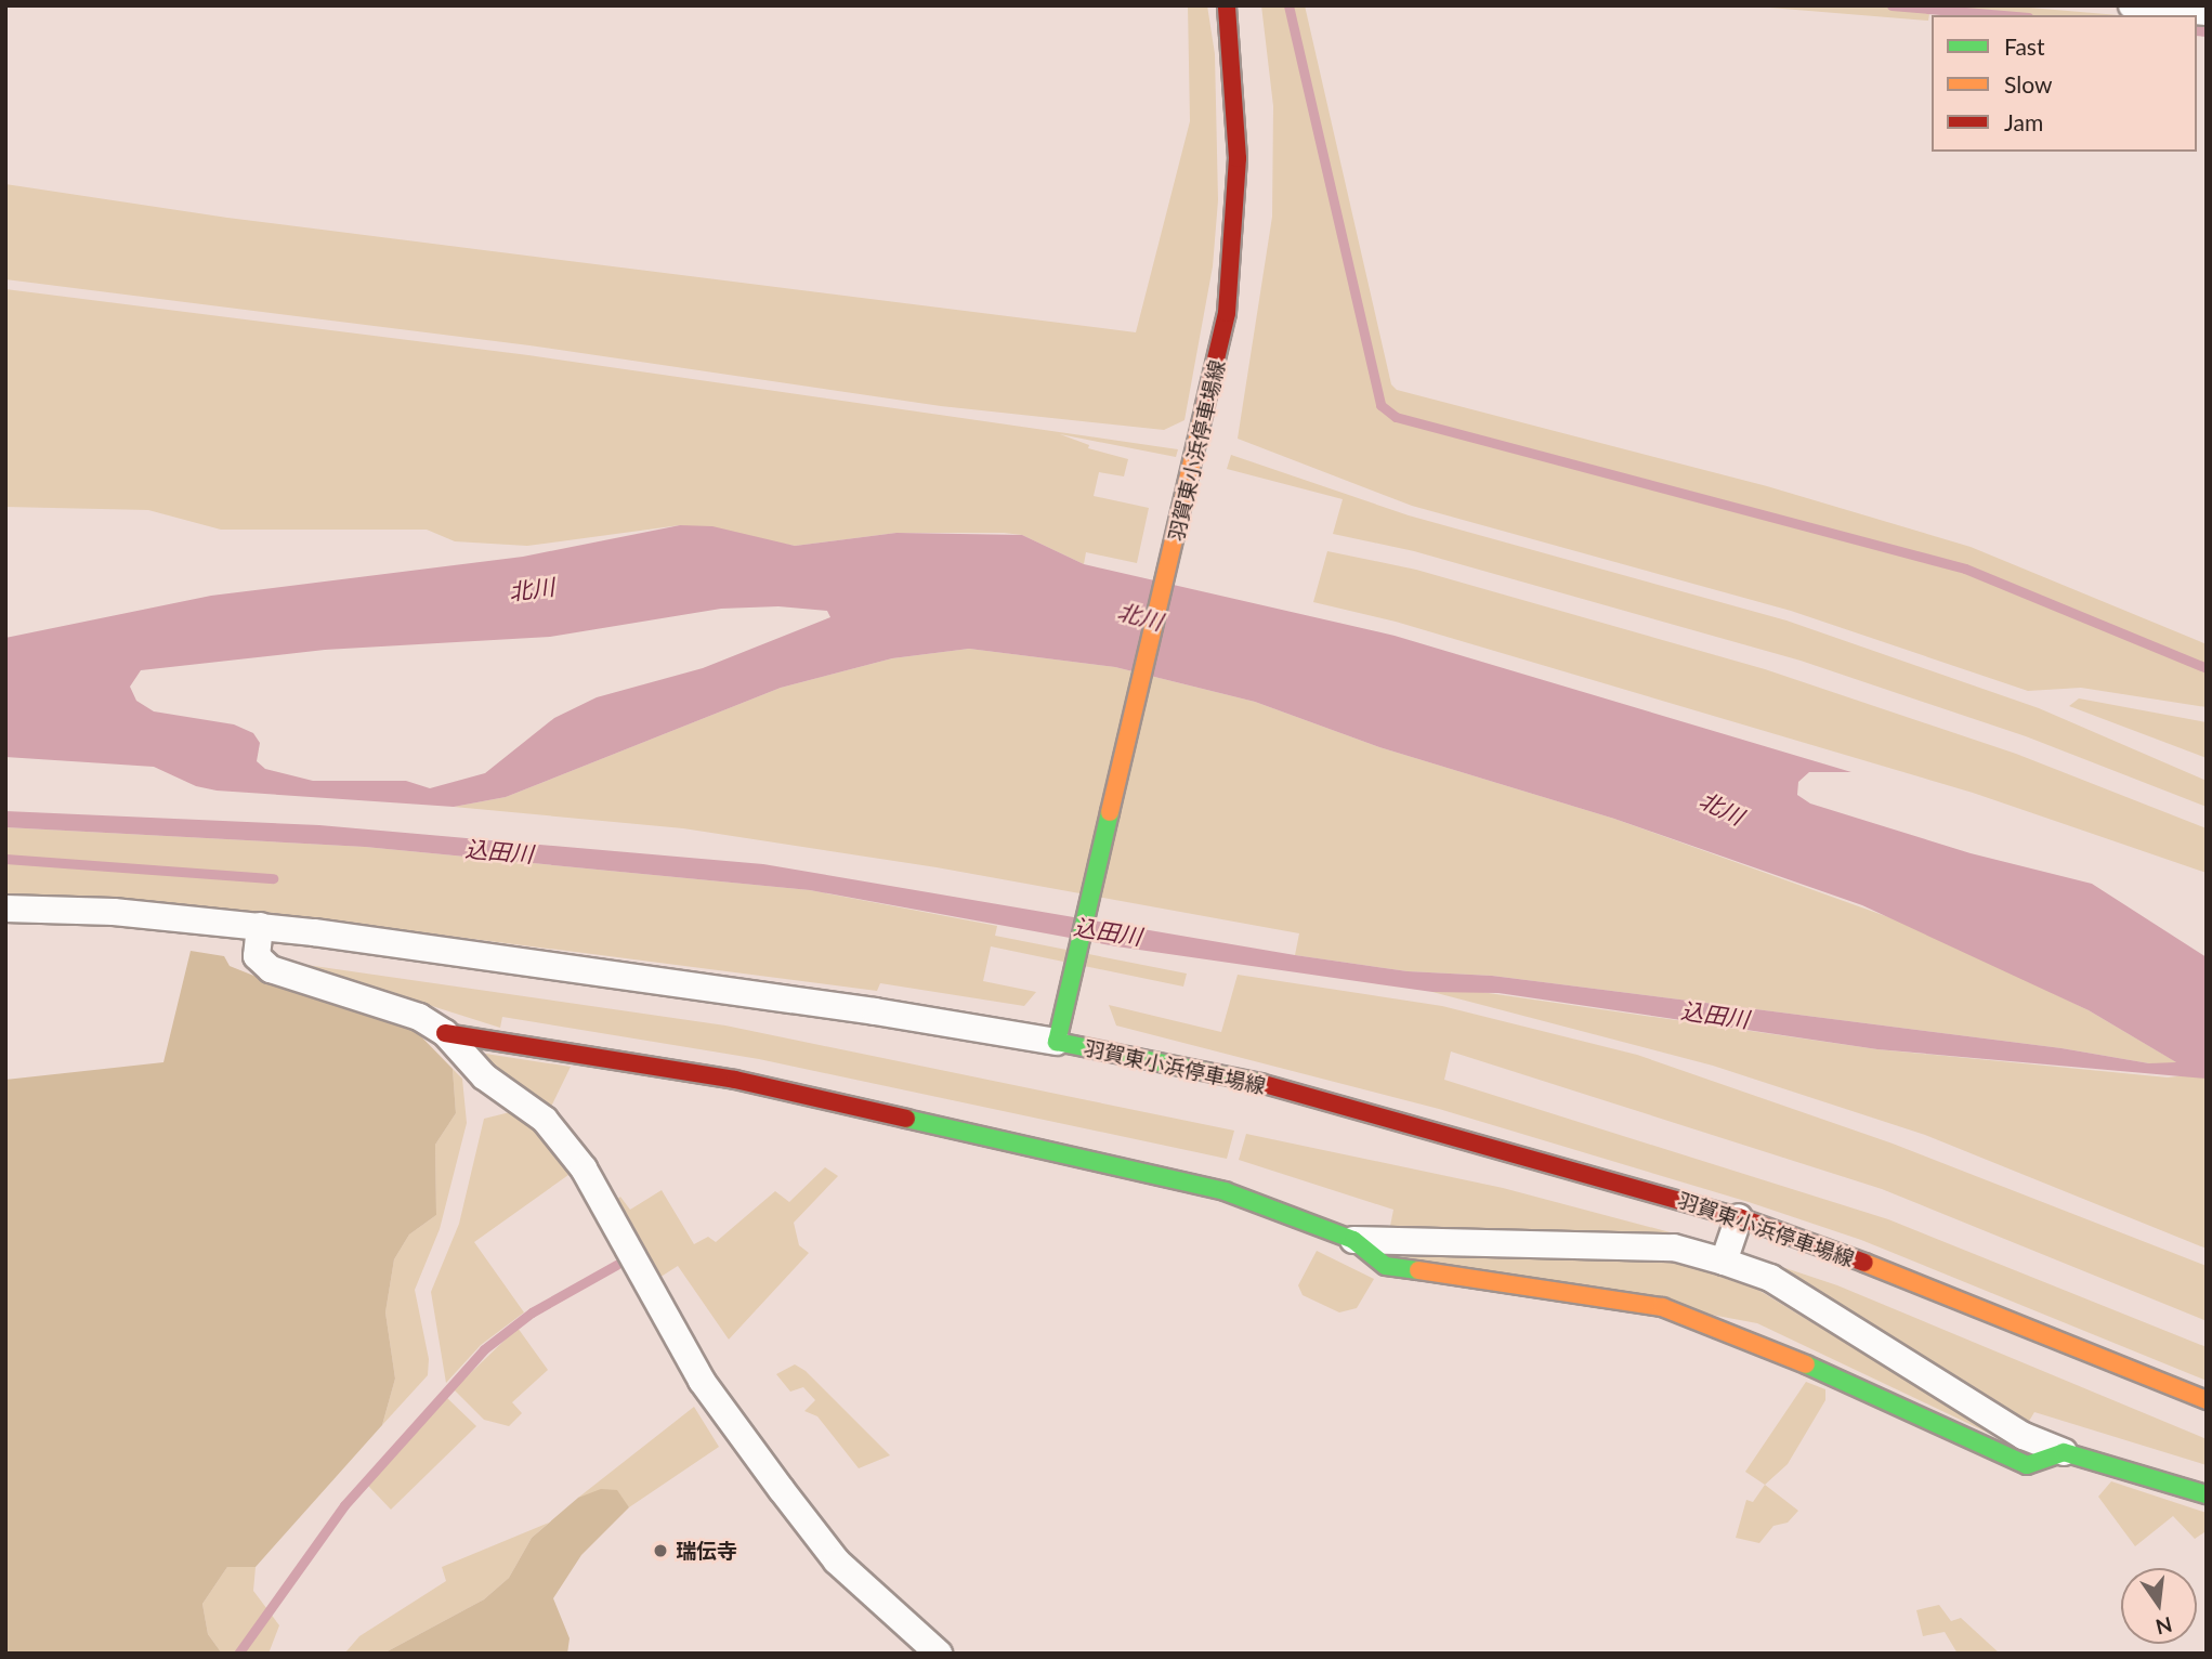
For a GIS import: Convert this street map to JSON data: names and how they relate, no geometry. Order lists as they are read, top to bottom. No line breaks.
{"streets":{"main road":["羽賀東小浜停車場線"]},"water":["北川","込田川"],"places":["瑞伝寺"],"legend":["Fast","Slow","Jam"],"north":"bottom"}
